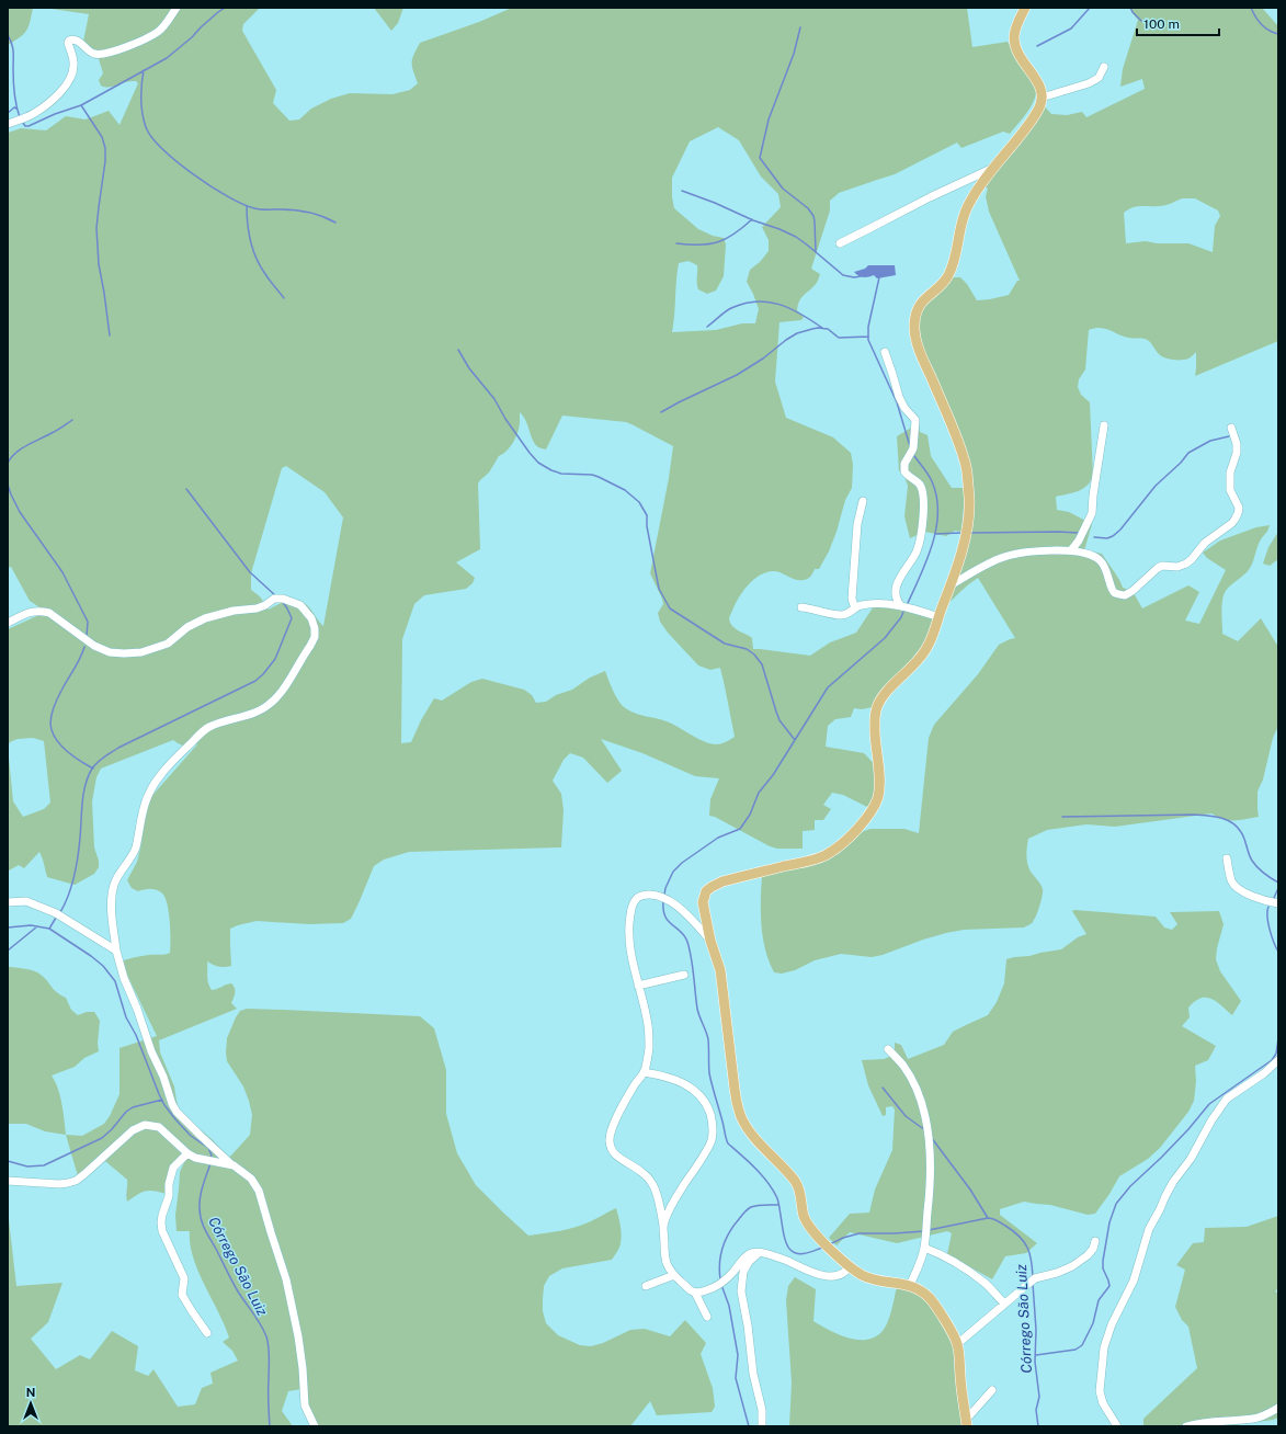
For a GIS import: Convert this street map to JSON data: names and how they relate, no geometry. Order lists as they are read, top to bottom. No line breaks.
{"water":["Córrego São Luiz"],"scale_bar":"100 m","north":"top"}
